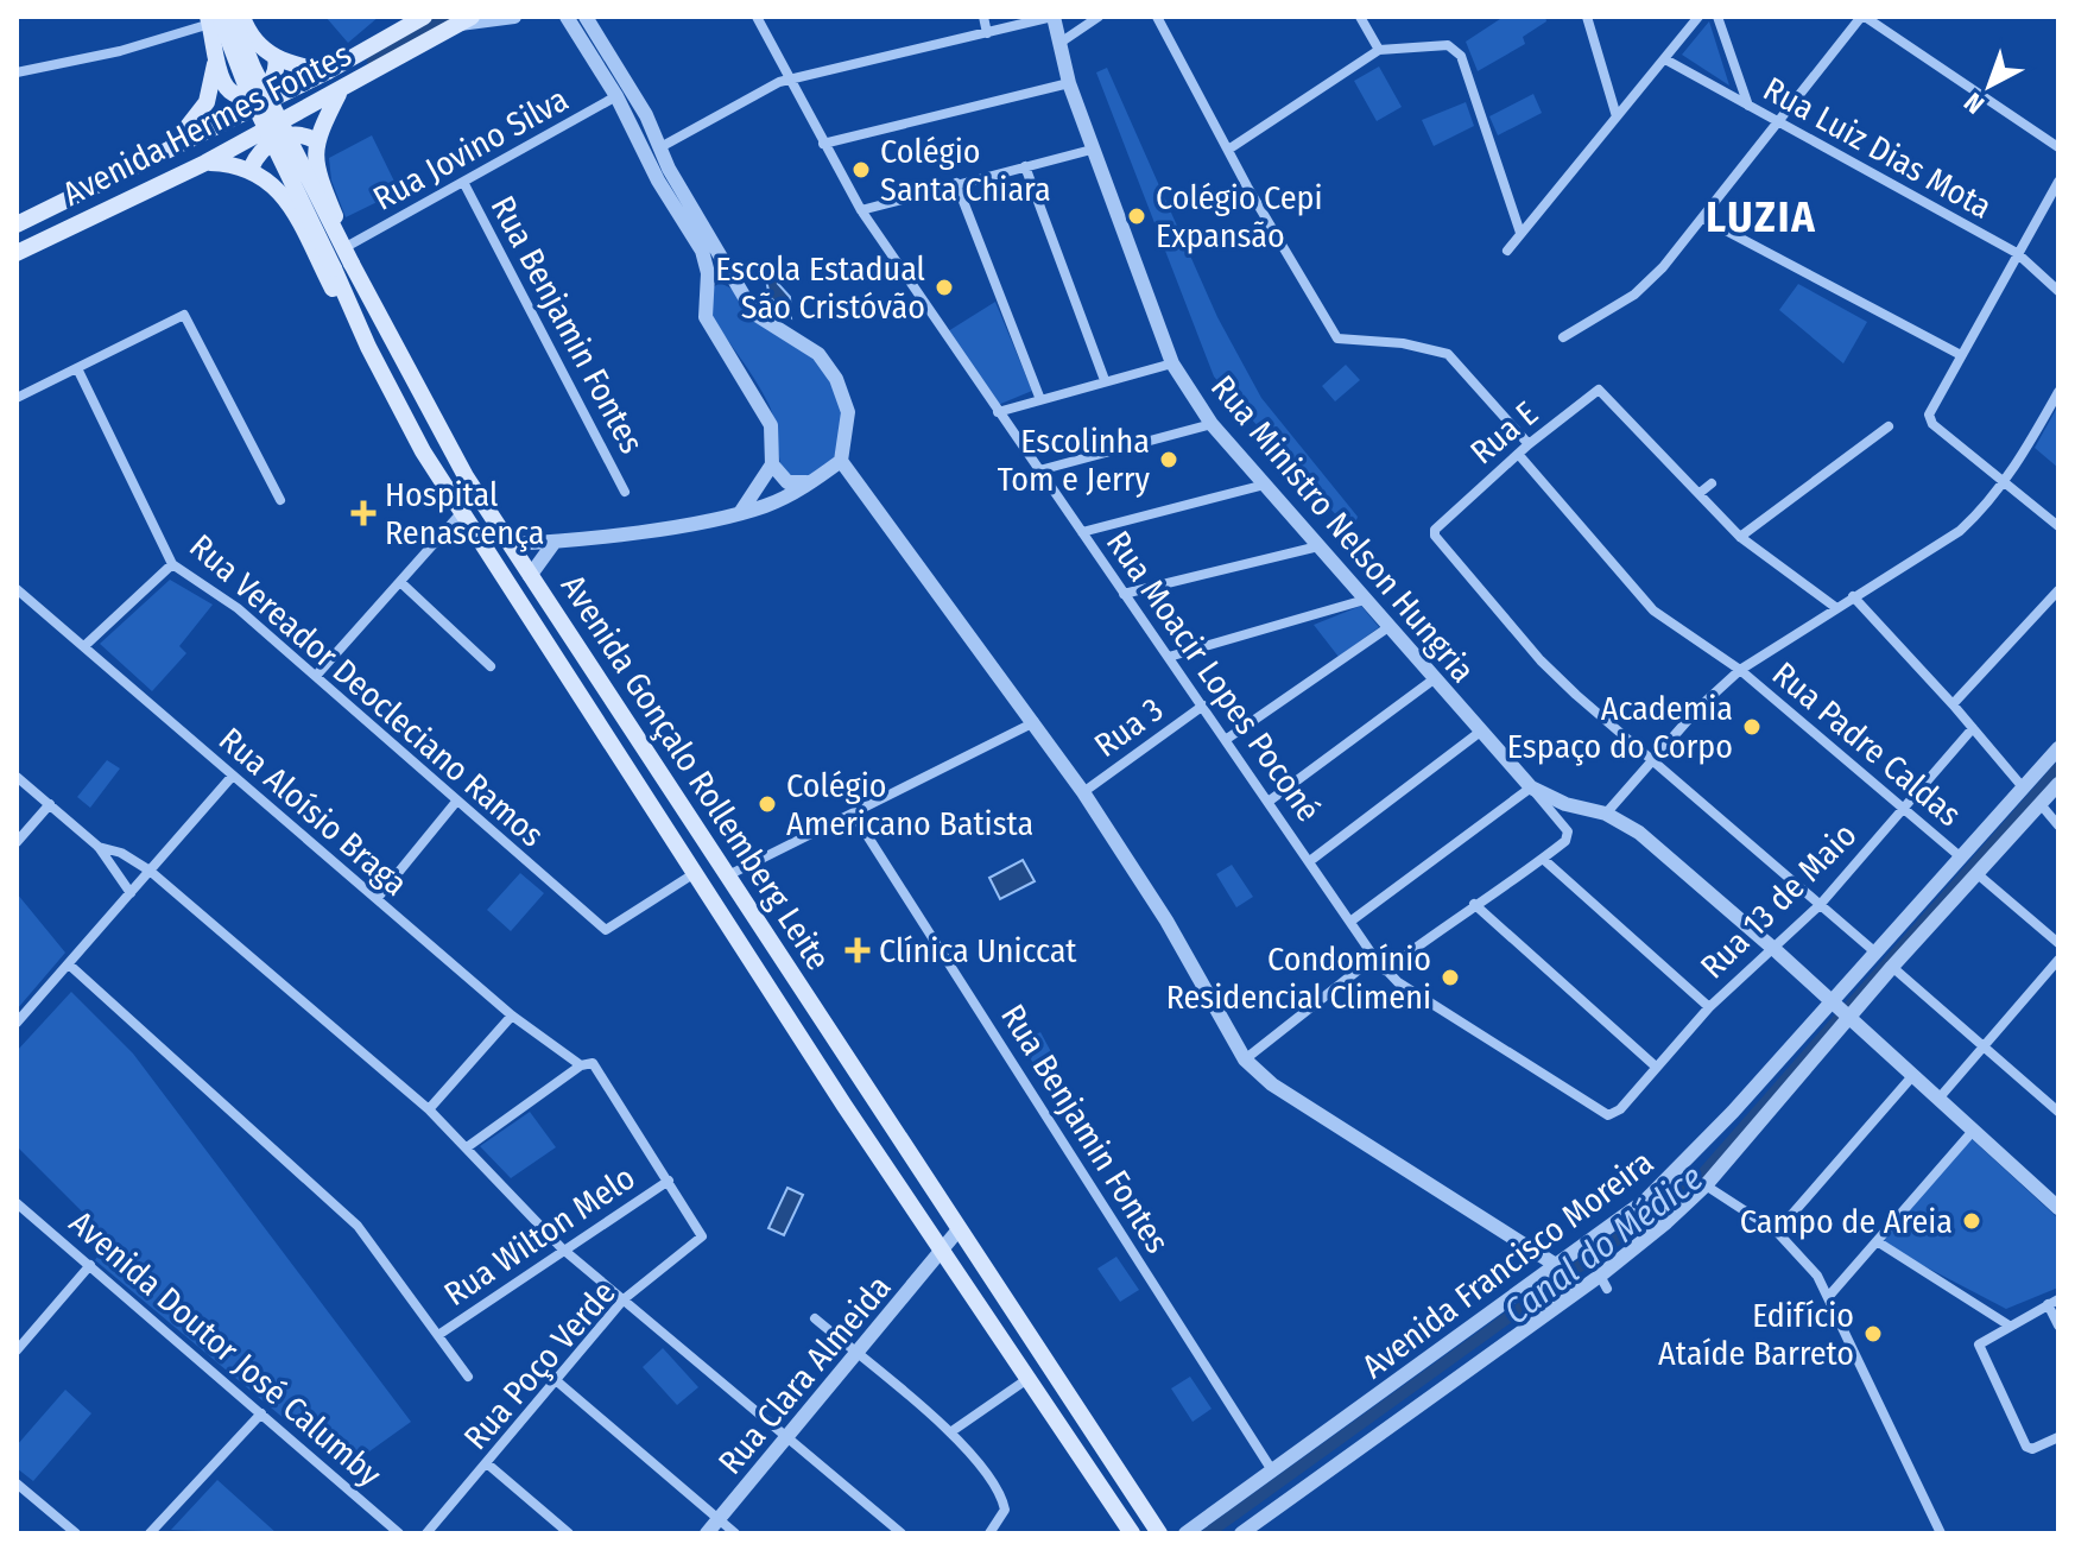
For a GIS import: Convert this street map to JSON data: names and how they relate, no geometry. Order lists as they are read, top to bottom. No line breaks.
{"streets":{"main road":["Avenida Hermes Fontes","Avenida Gonçalo Rollemberg Leite"],"street":["Rua Luiz Dias Mota","Rua Jovino Silva","Rua Benjamin Fontes","Rua E","Rua Ministro Nelson Hungria","Rua Moacir Lopes Poconé","Rua Vereador Deocleciano Ramos","Rua 3","Rua Padre Caldas","Rua Aloísio Braga","Rua 13 de Maio","Rua Wilton Melo","Avenida Francisco Moreira","Avenida Doutor José Calumby","Rua Poço Verde","Rua Clara Almeida"]},"crossings":[["Rua Jovino Silva","Rua Benjamin Fontes"],["Rua Benjamin Fontes","Avenida Francisco Moreira"],["Rua E","Rua Padre Caldas"],["Rua Ministro Nelson Hungria","Rua 13 de Maio"],["Rua Ministro Nelson Hungria","Avenida Francisco Moreira"],["Rua Moacir Lopes Poconé","Rua 3"],["Rua Moacir Lopes Poconé","Rua 13 de Maio"],["Rua Vereador Deocleciano Ramos","Avenida Gonçalo Rollemberg Leite"],["Rua Padre Caldas","Rua 13 de Maio"],["Rua Padre Caldas","Avenida Francisco Moreira"],["Avenida Gonçalo Rollemberg Leite","Rua Clara Almeida"],["Rua Aloísio Braga","Rua Wilton Melo"],["Rua Aloísio Braga","Rua Poço Verde"]],"districts":["LUZIA"],"water":["Canal do Médice"],"places":{"other":["Colégio Santa Chiara","Colégio Cepi Expansão","Escola Estadual São Cristóvão","Escolinha Tom e Jerry","Academia Espaço do Corpo","Colégio Americano Batista","Condomínio Residencial Climeni","Campo de Areia","Edifício Ataíde Barreto"],"health":["Hospital Renascença","Clínica Uniccat"]},"north":"bottom left"}
